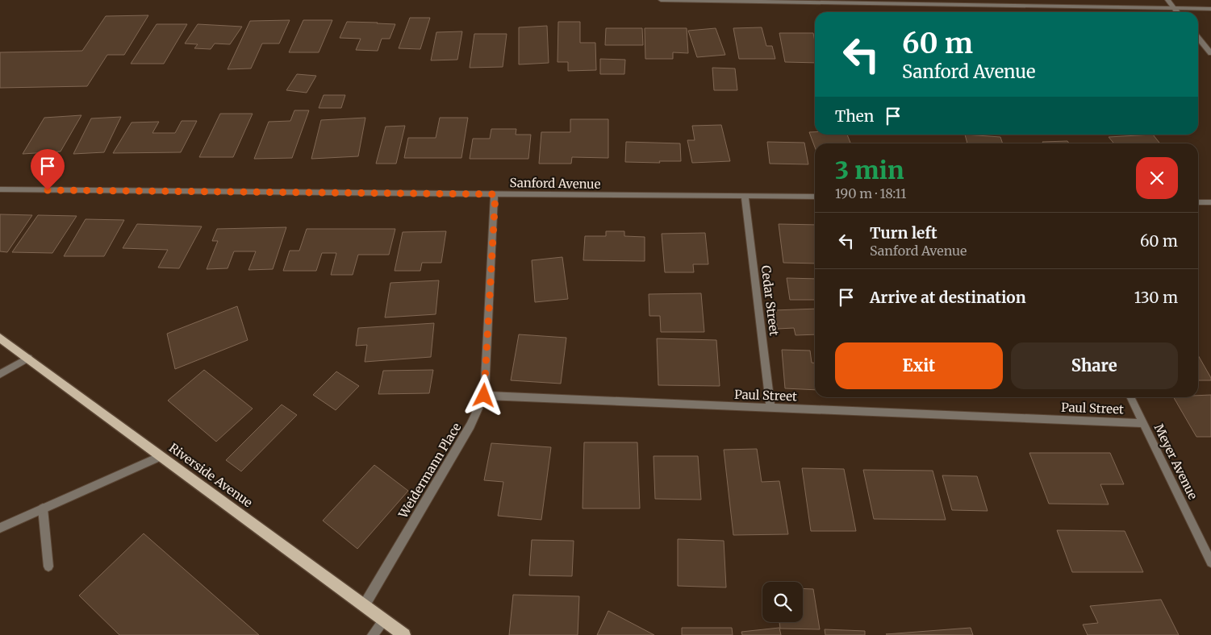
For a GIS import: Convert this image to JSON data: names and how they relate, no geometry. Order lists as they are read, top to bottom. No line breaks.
{"streets":{"main road":["Riverside Avenue"],"street":["Sanford Avenue","Cedar Street","Paul Street","Meyer Avenue","Weidermann Place"]},"crossings":[["Sanford Avenue","Cedar Street"],["Sanford Avenue","Weidermann Place"],["Cedar Street","Paul Street"],["Paul Street","Meyer Avenue"],["Paul Street","Weidermann Place"],["Weidermann Place","Riverside Avenue"]],"page":{"turn":["60 m","Sanford Avenue"],"then":"Then","heading":["3 min","190 m · 18:11"],"list":[{"name":"Turn left","note":"Sanford Avenue","value":"60 m"},{"name":"Arrive at destination","value":"130 m"}],"buttons":["Exit","Share"]}}
